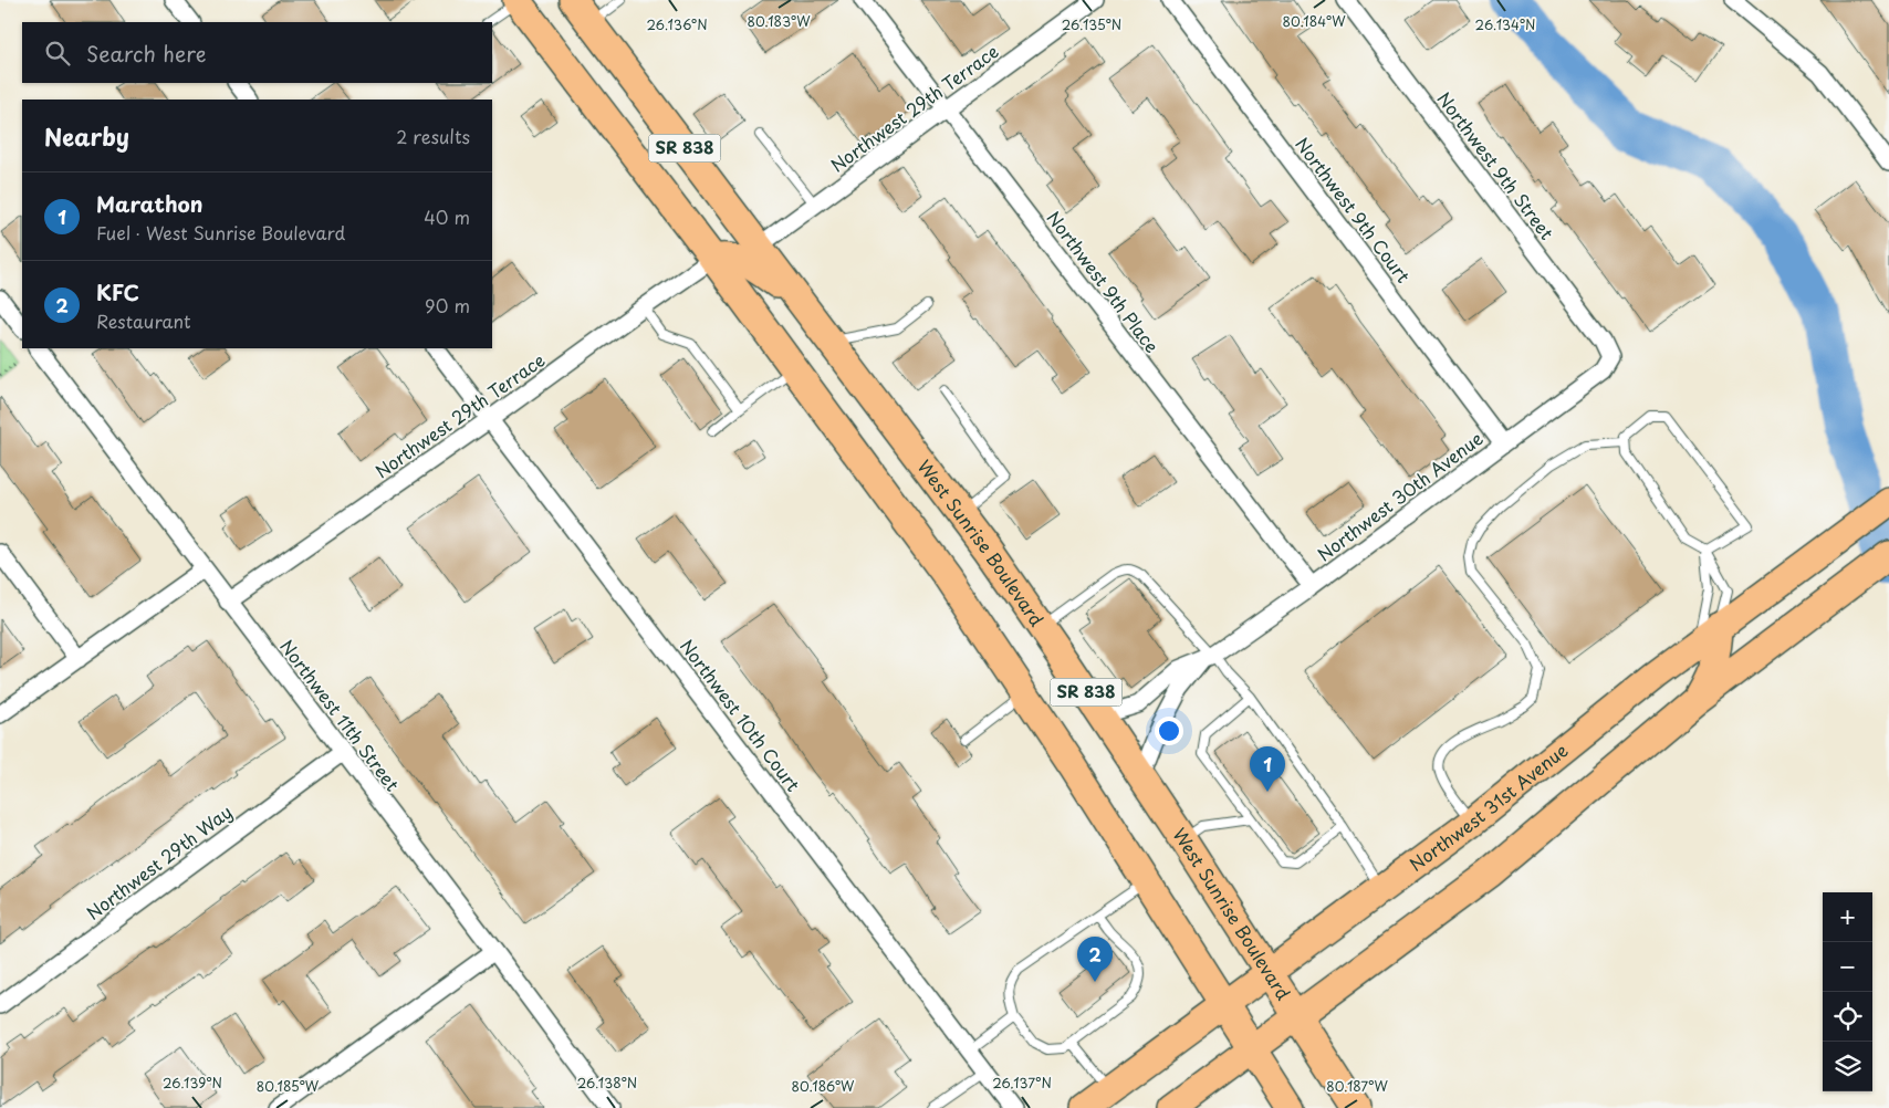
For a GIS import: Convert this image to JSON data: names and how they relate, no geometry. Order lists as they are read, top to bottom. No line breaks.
{"streets":{"main road":["SR 838","West Sunrise Boulevard","Northwest 31st Avenue"],"street":["Northwest 29th Terrace","Northwest 9th Street","Northwest 9th Court","Northwest 9th Place","Northwest 30th Avenue","Northwest 11th Street","Northwest 10th Court","Northwest 29th Way"]},"crossings":[["Northwest 29th Terrace","SR 838"],["Northwest 29th Terrace","Northwest 9th Place"],["Northwest 29th Terrace","West Sunrise Boulevard"],["Northwest 29th Terrace","Northwest 11th Street"],["Northwest 29th Terrace","Northwest 10th Court"],["SR 838","Northwest 31st Avenue"],["Northwest 9th Street","Northwest 30th Avenue"],["Northwest 9th Court","Northwest 30th Avenue"],["Northwest 9th Place","Northwest 30th Avenue"],["Northwest 30th Avenue","West Sunrise Boulevard"],["West Sunrise Boulevard","Northwest 31st Avenue"],["Northwest 11th Street","Northwest 29th Way"]],"page":{"search":"Search here","heading":["Nearby","2 results"],"list":[{"mark":"1","name":"Marathon","note":"Fuel · West Sunrise Boulevard","value":"40 m"},{"mark":"2","name":"KFC","note":"Restaurant","value":"90 m"}],"pins":["1","2"],"map_buttons":["+","−"]},"coordinates":["80.183°W","80.184°W","26.136°N","26.135°N","26.134°N","26.139°N","26.138°N","26.137°N","80.185°W","80.186°W","80.187°W"]}
